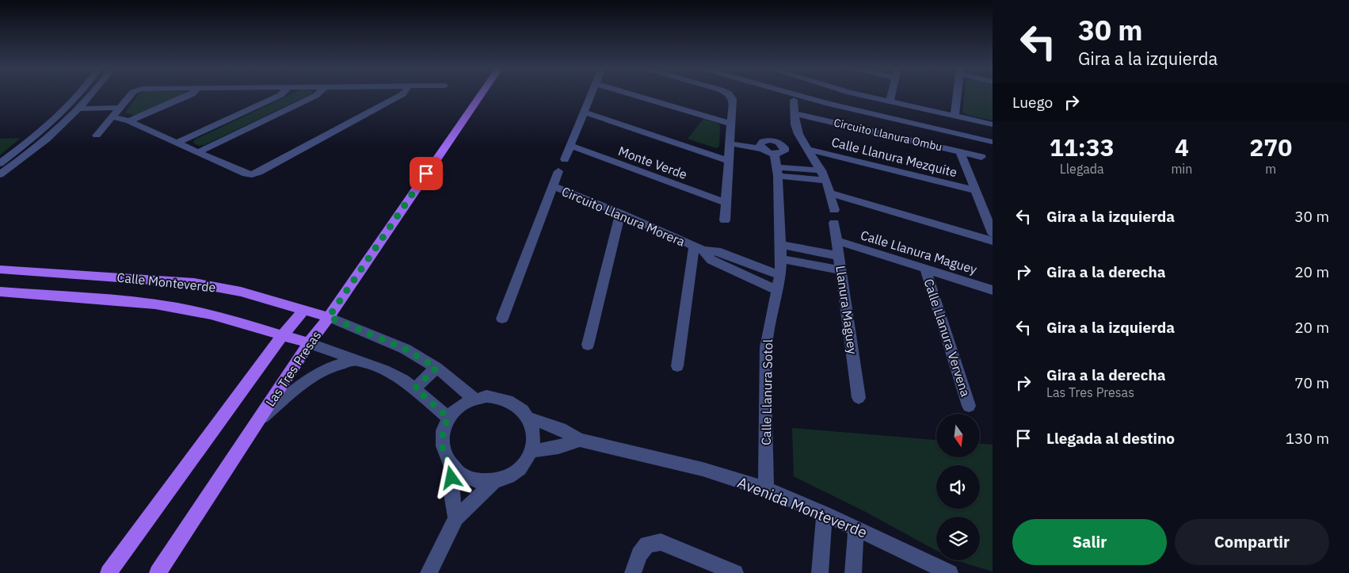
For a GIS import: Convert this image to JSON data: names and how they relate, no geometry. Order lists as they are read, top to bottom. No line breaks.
{"streets":{"main road":["Calle Monteverde","Las Tres Presas"],"street":["Circuito Llanura Ombu","Calle Llanura Mezquite","Monte Verde","Circuito Llanura Morera","Calle Llanura Maguey","Llanura Maguey","Calle Llanura Vervena","Calle Llanura Sotol","Avenida Monteverde"]},"crossings":[["Circuito Llanura Morera","Calle Llanura Sotol"],["Calle Llanura Maguey","Llanura Maguey"],["Calle Llanura Maguey","Calle Llanura Vervena"],["Calle Monteverde","Las Tres Presas"],["Calle Llanura Sotol","Avenida Monteverde"]],"north":"bottom","page":{"turn":["30 m","Gira a la izquierda"],"then":"Luego","eta":["11:33","Llegada","4","min","270","m"],"list":[{"name":"Gira a la izquierda","value":"30 m"},{"name":"Gira a la derecha","value":"20 m"},{"name":"Gira a la izquierda","value":"20 m"},{"name":"Gira a la derecha","note":"Las Tres Presas","value":"70 m"},{"name":"Llegada al destino","value":"130 m"}],"buttons":["Salir","Compartir"]}}
